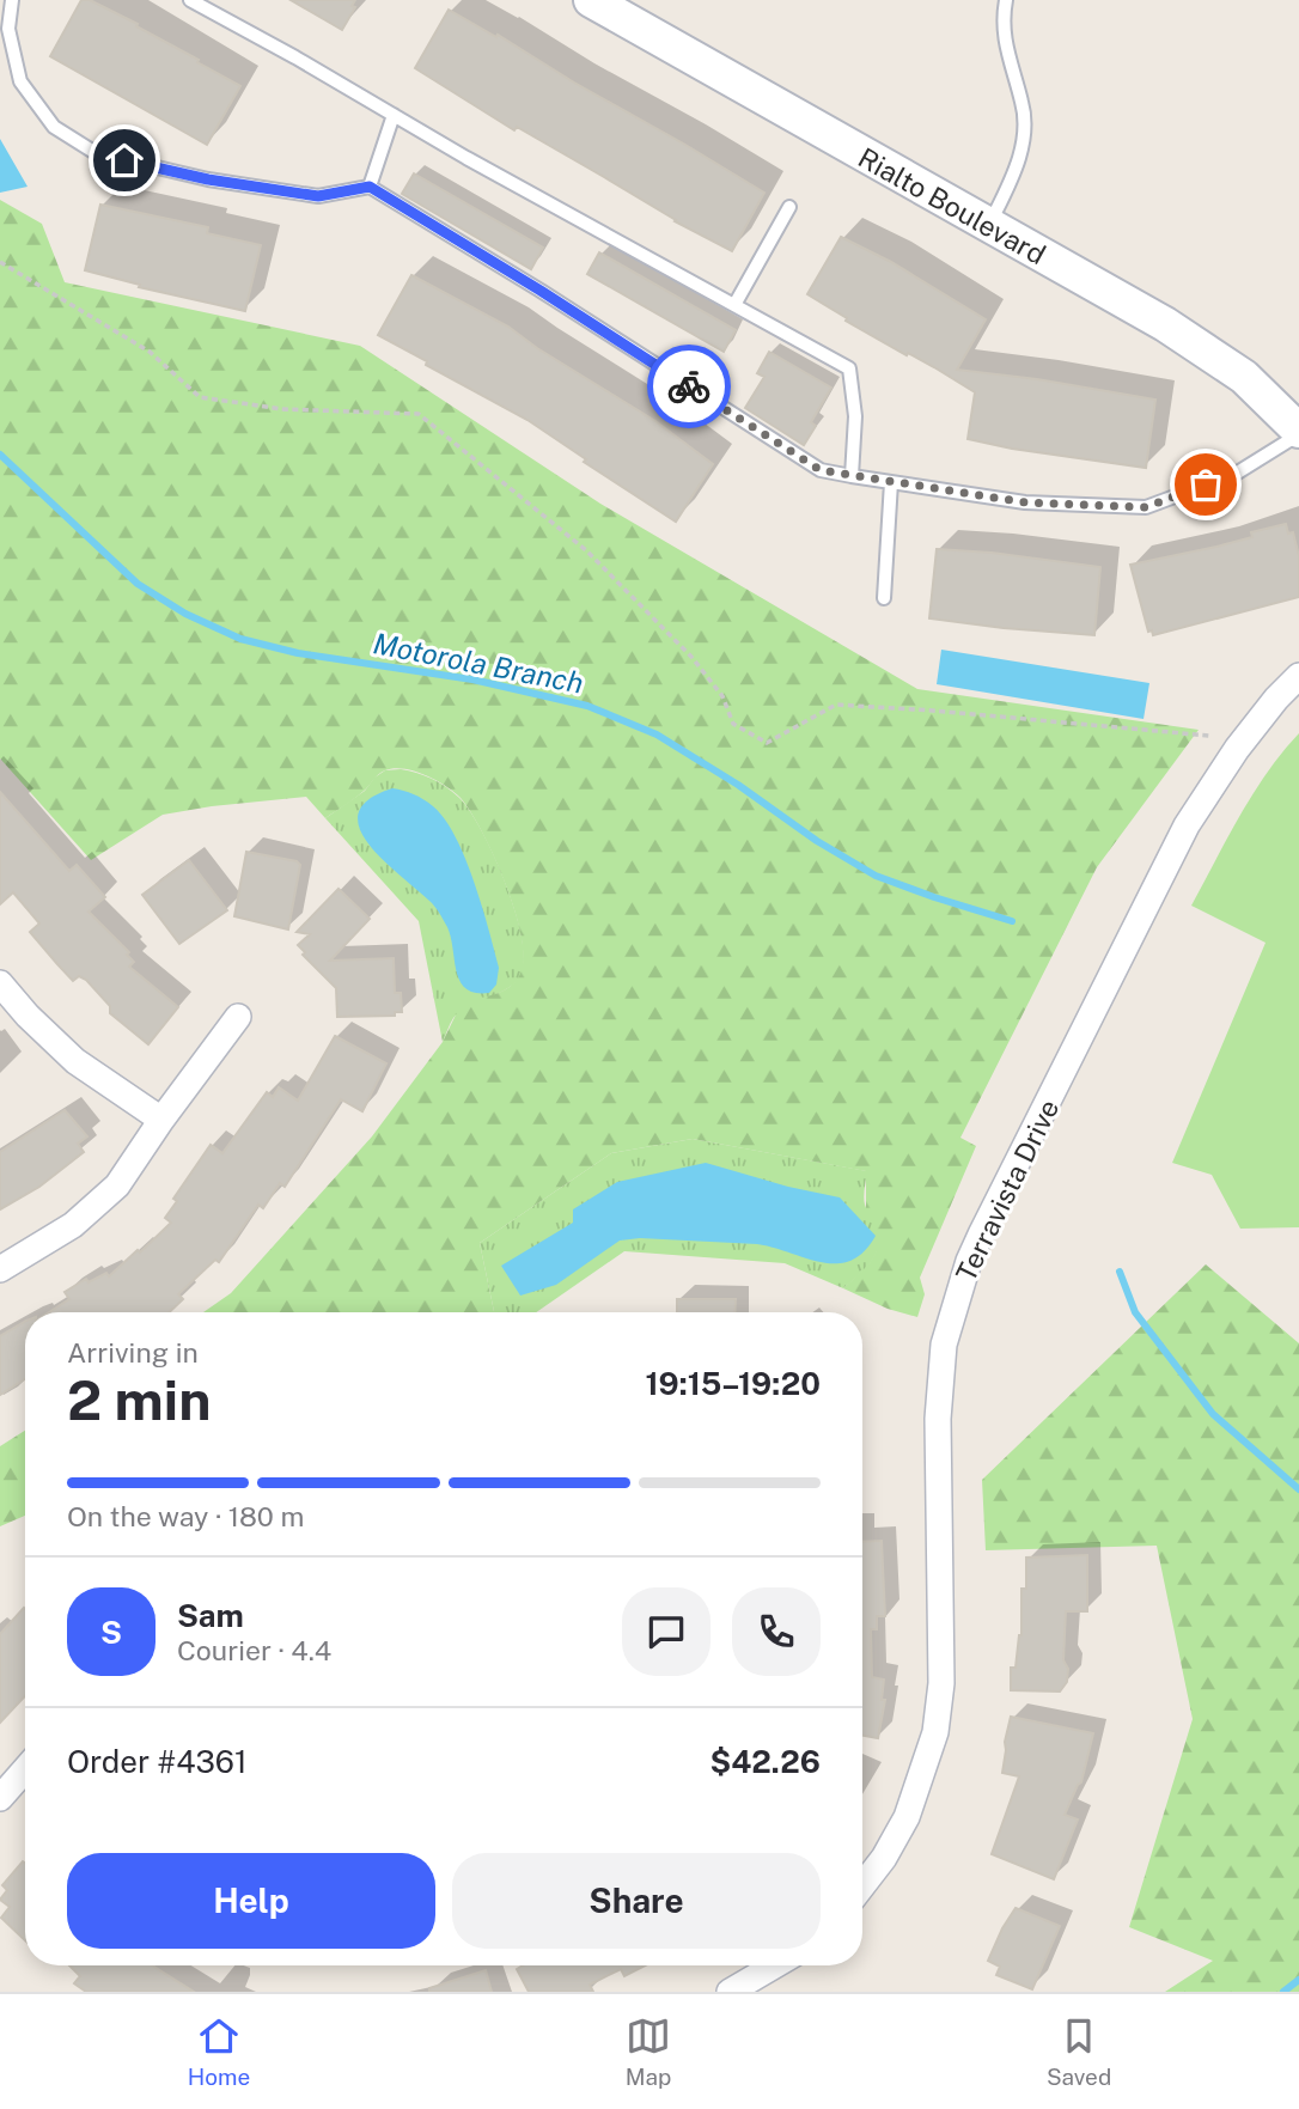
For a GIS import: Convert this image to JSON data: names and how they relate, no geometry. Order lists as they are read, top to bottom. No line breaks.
{"streets":{"street":["Rialto Boulevard","Terravista Drive"]},"water":["Motorola Branch"],"page":{"heading":["2 min","Arriving in","19:15–19:20"],"panel":["Sam","Courier · 4.4","Order #4361","$42.26"],"bar":"On the way · 180 m","round":"S","buttons":["Help","Share"],"tabs":["Home","Map","Saved"]}}
